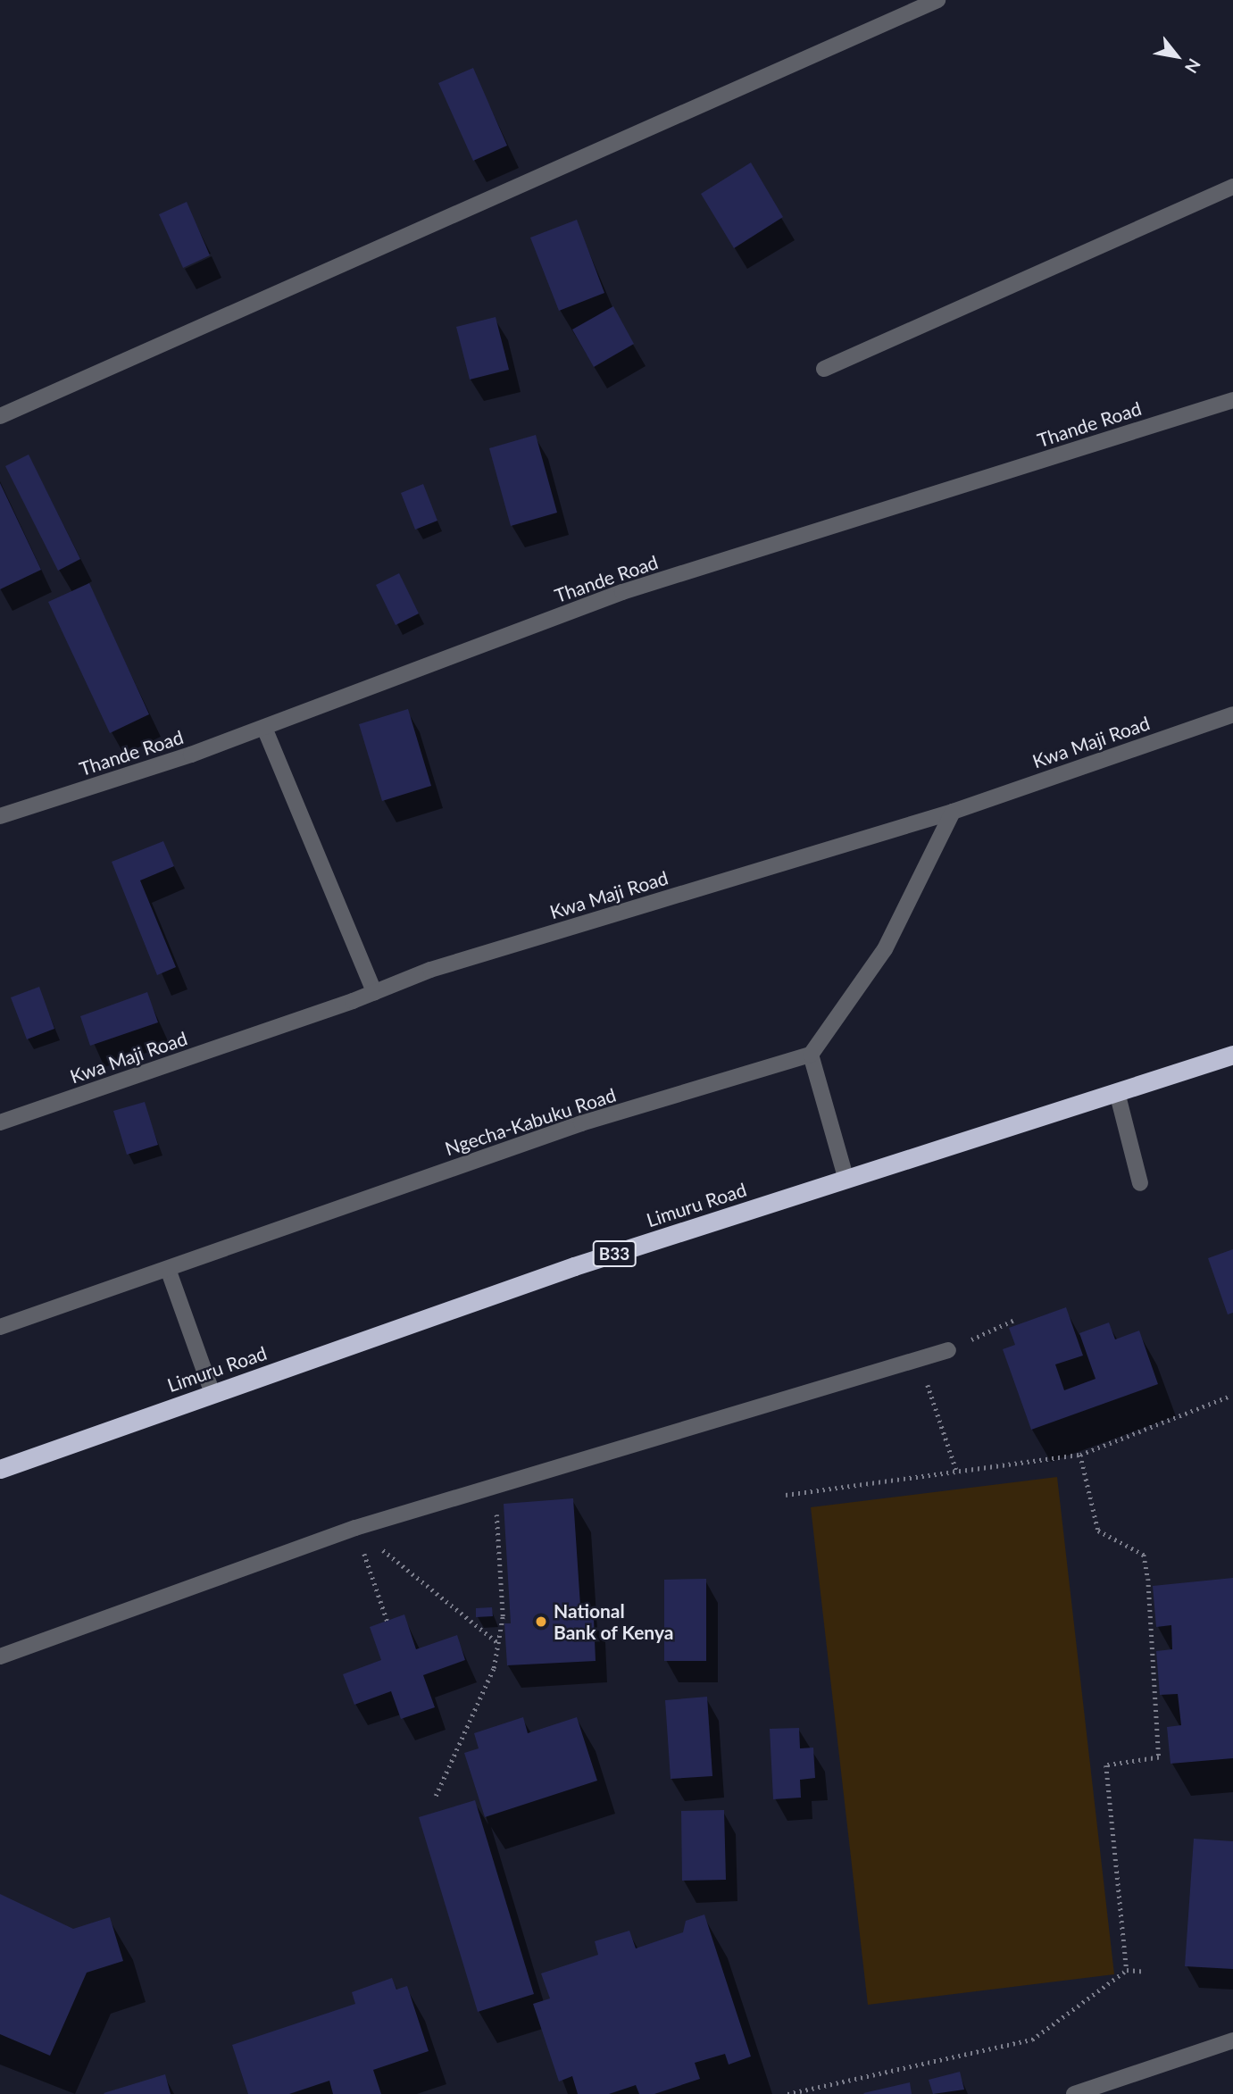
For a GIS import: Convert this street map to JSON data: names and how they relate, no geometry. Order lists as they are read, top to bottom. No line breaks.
{"streets":{"highway":["Limuru Road","B33"],"street":["Thande Road","Kwa Maji Road","Ngecha-Kabuku Road"]},"places":["National Bank of Kenya"],"north":"bottom right"}
